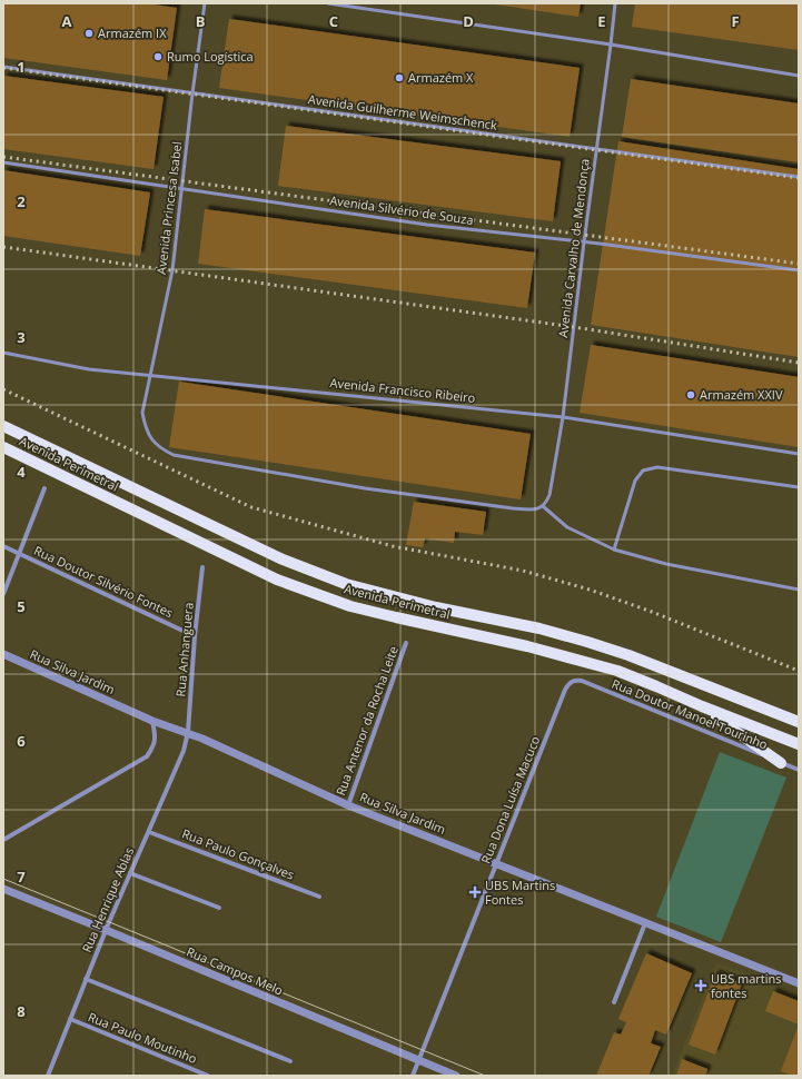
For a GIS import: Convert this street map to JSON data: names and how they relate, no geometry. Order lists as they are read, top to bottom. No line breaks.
{"streets":{"main road":["Avenida Perimetral"],"street":["Rua Doutor Silvério Fontes","Rua Anhanguera","Rua Silva Jardim","Rua Doutor Manoel Tourinho","Rua Antenor da Rocha Leite","Rua Dona Luísa Macuco","Rua Paulo Gonçalves","Rua Henrique Ablas","Rua Campos Melo","Rua Paulo Moutinho"],"lane":["Avenida Guilherme Weimschenck","Avenida Princesa Isabel","Avenida Silvério de Souza","Avenida Carvalho de Mendonça","Avenida Francisco Ribeiro"]},"crossings":[["Avenida Guilherme Weimschenck","Avenida Princesa Isabel"],["Avenida Guilherme Weimschenck","Avenida Carvalho de Mendonça"],["Avenida Princesa Isabel","Avenida Silvério de Souza"],["Avenida Princesa Isabel","Avenida Carvalho de Mendonça"],["Avenida Princesa Isabel","Avenida Francisco Ribeiro"],["Avenida Silvério de Souza","Avenida Carvalho de Mendonça"],["Avenida Carvalho de Mendonça","Avenida Francisco Ribeiro"],["Rua Doutor Silvério Fontes","Rua Anhanguera"],["Rua Anhanguera","Rua Silva Jardim"],["Rua Anhanguera","Rua Henrique Ablas"],["Rua Silva Jardim","Rua Antenor da Rocha Leite"],["Rua Silva Jardim","Rua Dona Luísa Macuco"],["Rua Silva Jardim","Rua Henrique Ablas"],["Rua Doutor Manoel Tourinho","Rua Dona Luísa Macuco"],["Rua Dona Luísa Macuco","Rua Campos Melo"],["Rua Paulo Gonçalves","Rua Henrique Ablas"],["Rua Henrique Ablas","Rua Campos Melo"],["Rua Henrique Ablas","Rua Paulo Moutinho"]],"places":{"other":["Armazém IX","Rumo Logística","Armazém X","Armazém XXIV"],"health":["UBS Martins Fontes","UBS martins fontes"]},"grid":{"columns":["A","B","C","D","E","F"],"rows":["1","2","3","4","5","6","7","8"]}}
